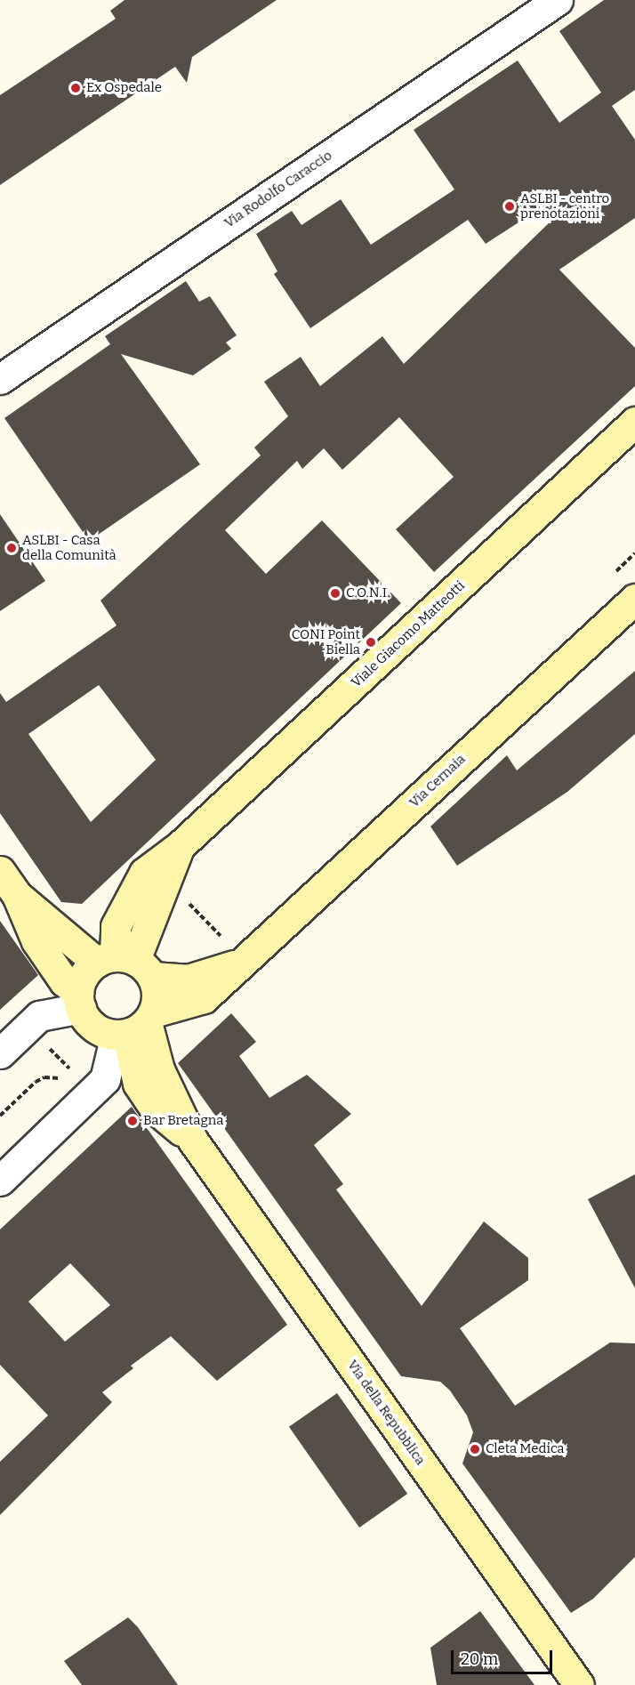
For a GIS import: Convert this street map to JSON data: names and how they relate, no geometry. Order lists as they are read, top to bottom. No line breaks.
{"streets":{"street":["Via Rodolfo Caraccio","Viale Giacomo Matteotti","Via Cernaia","Via della Repubblica"]},"crossings":[["Viale Giacomo Matteotti","Via Cernaia"],["Viale Giacomo Matteotti","Via della Repubblica"],["Via Cernaia","Via della Repubblica"]],"places":["Ex Ospedale","ASLBI - centro prenotazioni","ASLBI - Casa della Comunità","C.O.N.I.","CONI Point Biella","Bar Bretagna","Cleta Medica"],"scale_bar":"20 m"}
